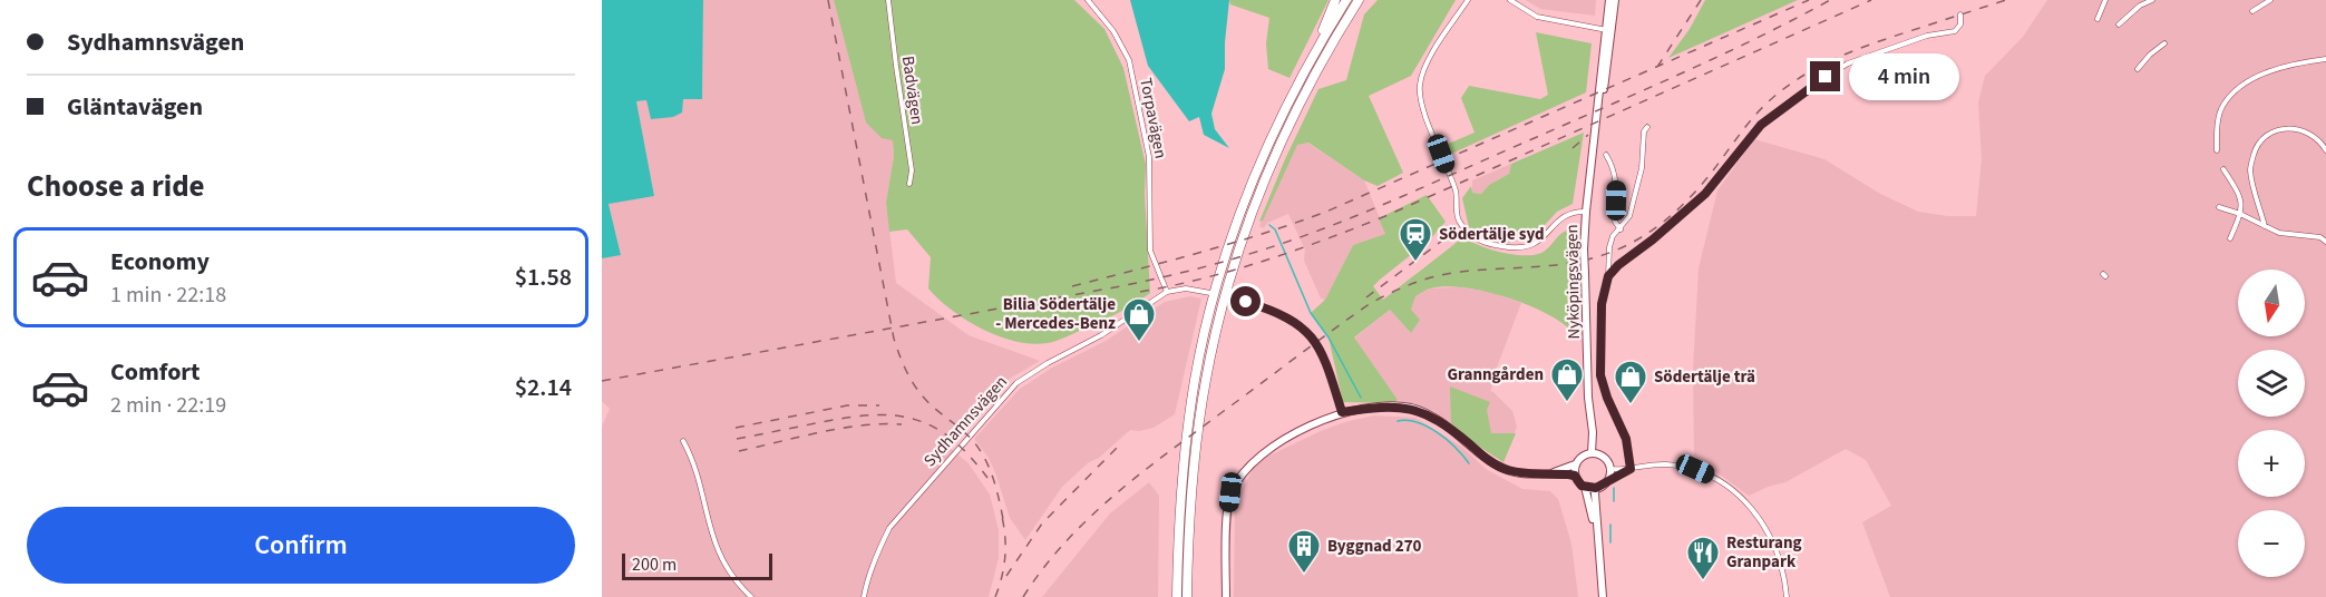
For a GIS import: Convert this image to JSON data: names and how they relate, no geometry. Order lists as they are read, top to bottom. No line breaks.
{"streets":{"main road":["Nyköpingsvägen"],"street":["Badvägen","Torpavägen","Sydhamnsvägen"]},"crossings":[["Torpavägen","Sydhamnsvägen"]],"places":{"station":["Södertälje syd"],"shop":["Bilia Södertälje - Mercedes-Benz","Granngården","Södertälje trä"],"building":["Byggnad 270"],"restaurant":["Resturang Granpark"]},"scale_bar":"200 m","north":"bottom","page":{"banner":["Sydhamnsvägen","Gläntavägen"],"bubble":"4 min","heading":"Choose a ride","list":[{"name":"Economy","note":"1 min · 22:18","value":"$1.58"},{"name":"Comfort","note":"2 min · 22:19","value":"$2.14"}],"map_buttons":["+","−"],"buttons":"Confirm","scale":"200 m"}}
